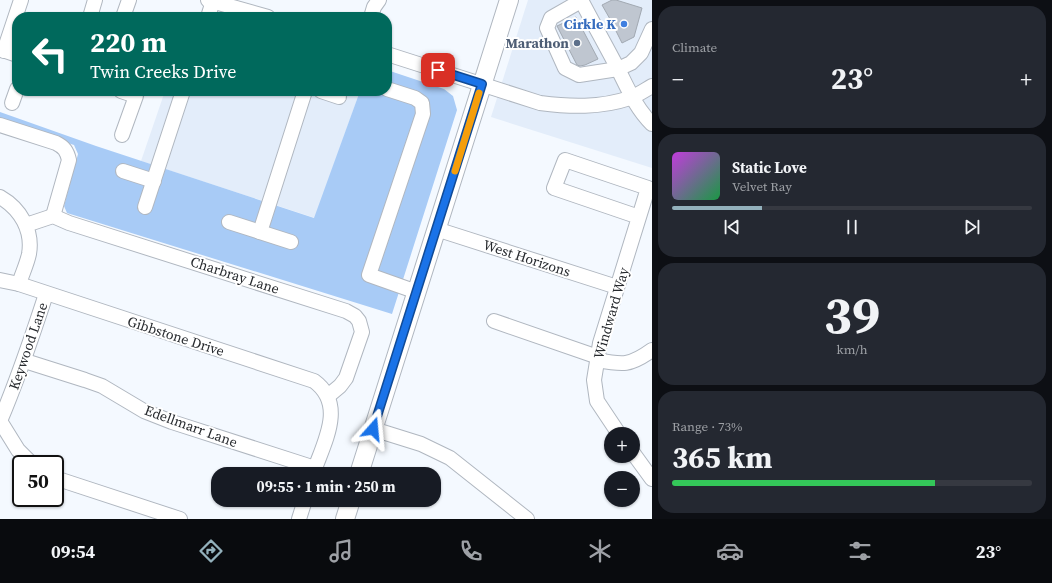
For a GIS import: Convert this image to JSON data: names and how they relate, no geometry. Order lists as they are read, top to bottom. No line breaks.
{"streets":{"street":["West Horizons","Charbray Lane","Windward Way","Gibbstone Drive","Keywood Lane","Edellmarr Lane"]},"crossings":[["West Horizons","Windward Way"],["Charbray Lane","Gibbstone Drive"],["Gibbstone Drive","Keywood Lane"],["Keywood Lane","Edellmarr Lane"]],"places":["Cirkle K","Marathon"],"page":{"tile":["Climate",["39","km/h"],["Range · 73%","365 km"]],"turn":["220 m","Twin Creeks Drive"],"heat":["−","23°","+"],"song":["Static Love","Velvet Ray"],"map_buttons":["+","−"],"limit":"50","trip":"09:55 · 1 min · 250 m","tabs":["09:54","23°"]}}
